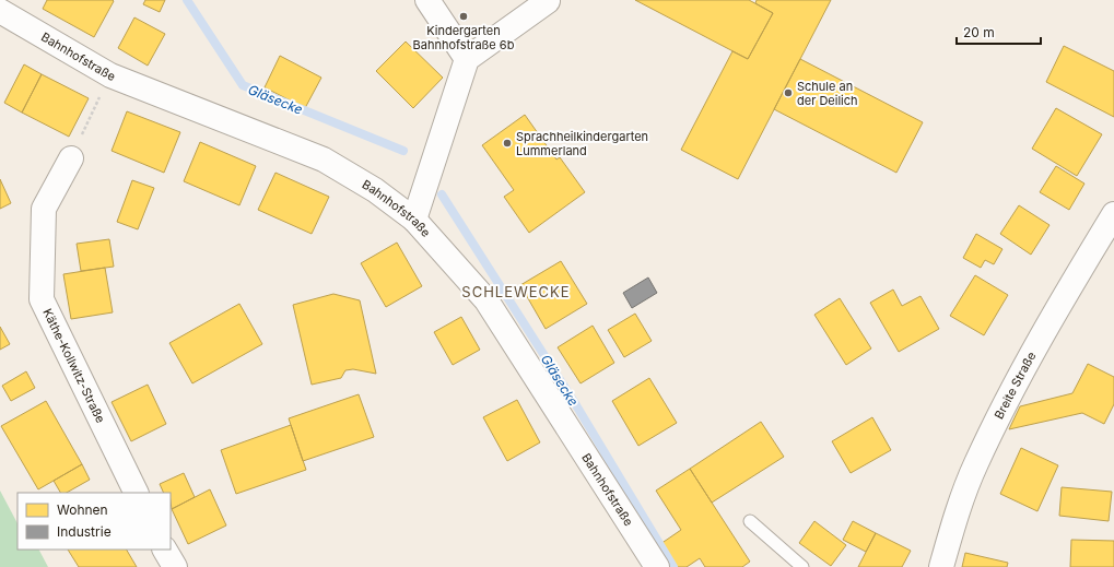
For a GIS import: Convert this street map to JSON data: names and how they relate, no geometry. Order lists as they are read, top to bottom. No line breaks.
{"streets":{"street":["Bahnhofstraße","Käthe-Kollwitz-Straße","Breite Straße"]},"districts":["SCHLEWECKE"],"water":["Gläsecke"],"places":["Kindergarten Bahnhofstraße 6b","Schule an der Deilich","Sprachheilkindergarten Lummerland"],"legend":["Wohnen","Industrie"],"scale_bar":"20 m"}
